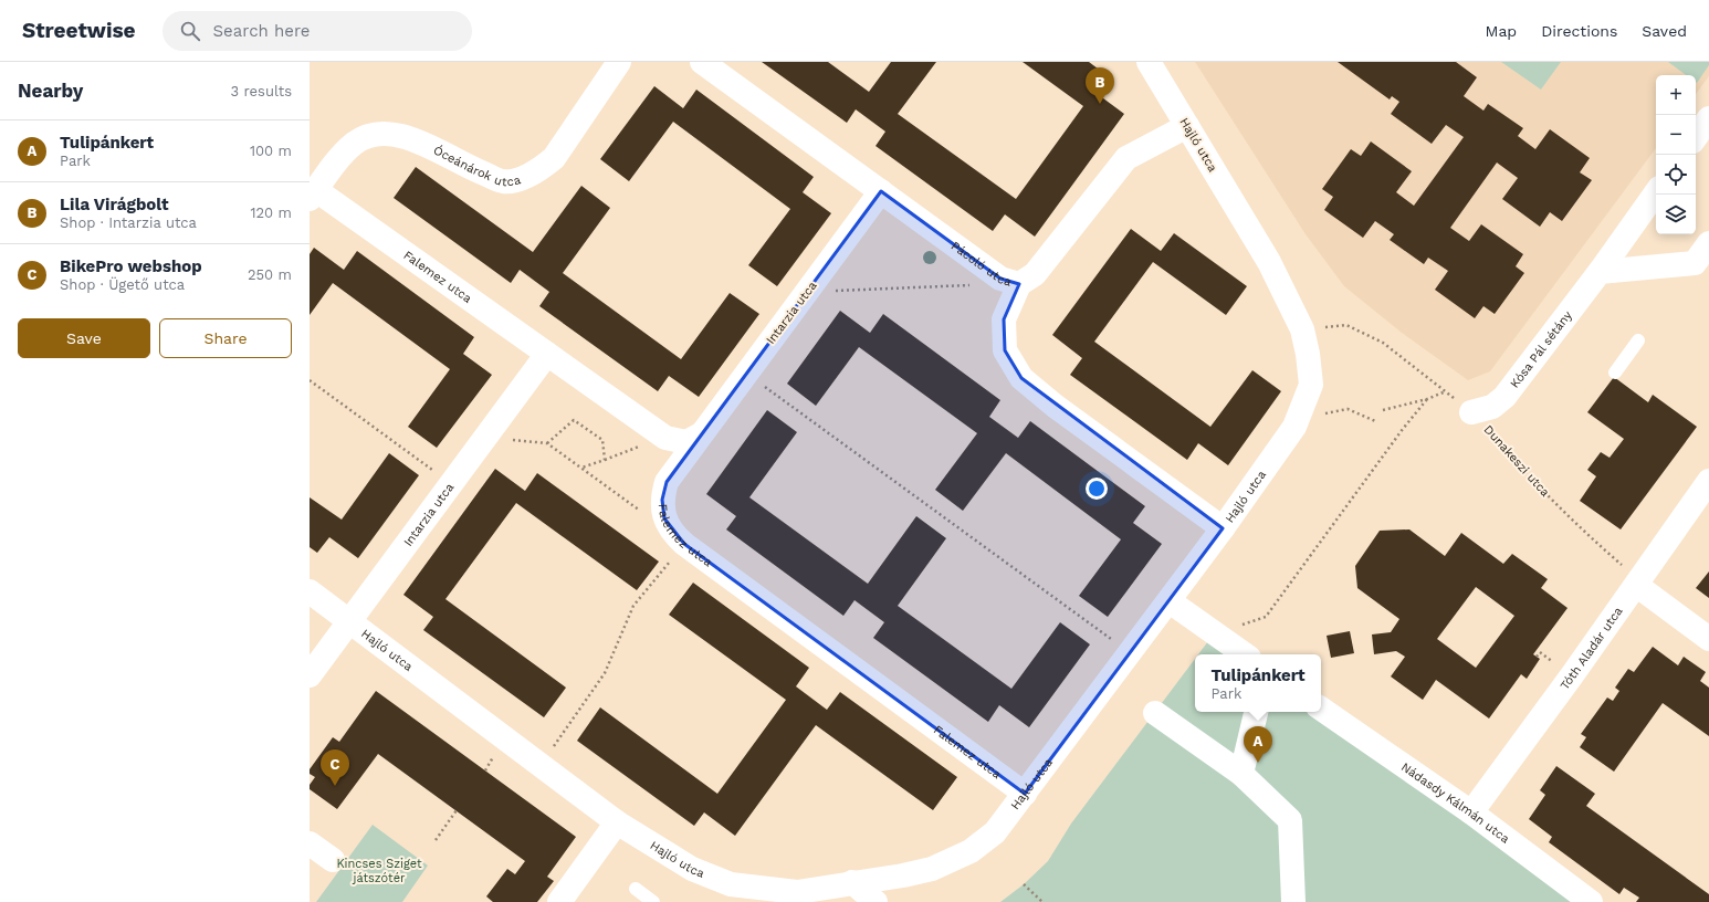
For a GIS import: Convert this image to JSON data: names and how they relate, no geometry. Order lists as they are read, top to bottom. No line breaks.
{"streets":{"street":["Hajló utca","Óceánárok utca","Pácoló utca","Falemez utca","Intarzia utca","Kósa Pál sétány","Tóth Aladár utca","Nádasdy Kálmán utca"],"path":["Dunakeszi utca"]},"crossings":[["Hajló utca","Pácoló utca"],["Hajló utca","Falemez utca"],["Hajló utca","Intarzia utca"],["Hajló utca","Dunakeszi utca"],["Óceánárok utca","Falemez utca"],["Pácoló utca","Intarzia utca"],["Falemez utca","Intarzia utca"],["Kósa Pál sétány","Dunakeszi utca"],["Dunakeszi utca","Tóth Aladár utca"],["Tóth Aladár utca","Nádasdy Kálmán utca"]],"parks":["Kincses Sziget játszótér"],"page":{"header":"Streetwise","search":"Search here","nav":["Map","Directions","Saved"],"heading":["Nearby","3 results"],"pins":["B","A","C"],"map_buttons":["+","−"],"list":[{"mark":"A","name":"Tulipánkert","note":"Park","value":"100 m"},{"mark":"B","name":"Lila Virágbolt","note":"Shop · Intarzia utca","value":"120 m"},{"mark":"C","name":"BikePro webshop","note":"Shop · Ügető utca","value":"250 m"}],"buttons":["Save","Share"],"popup":["Tulipánkert","Park"]}}
